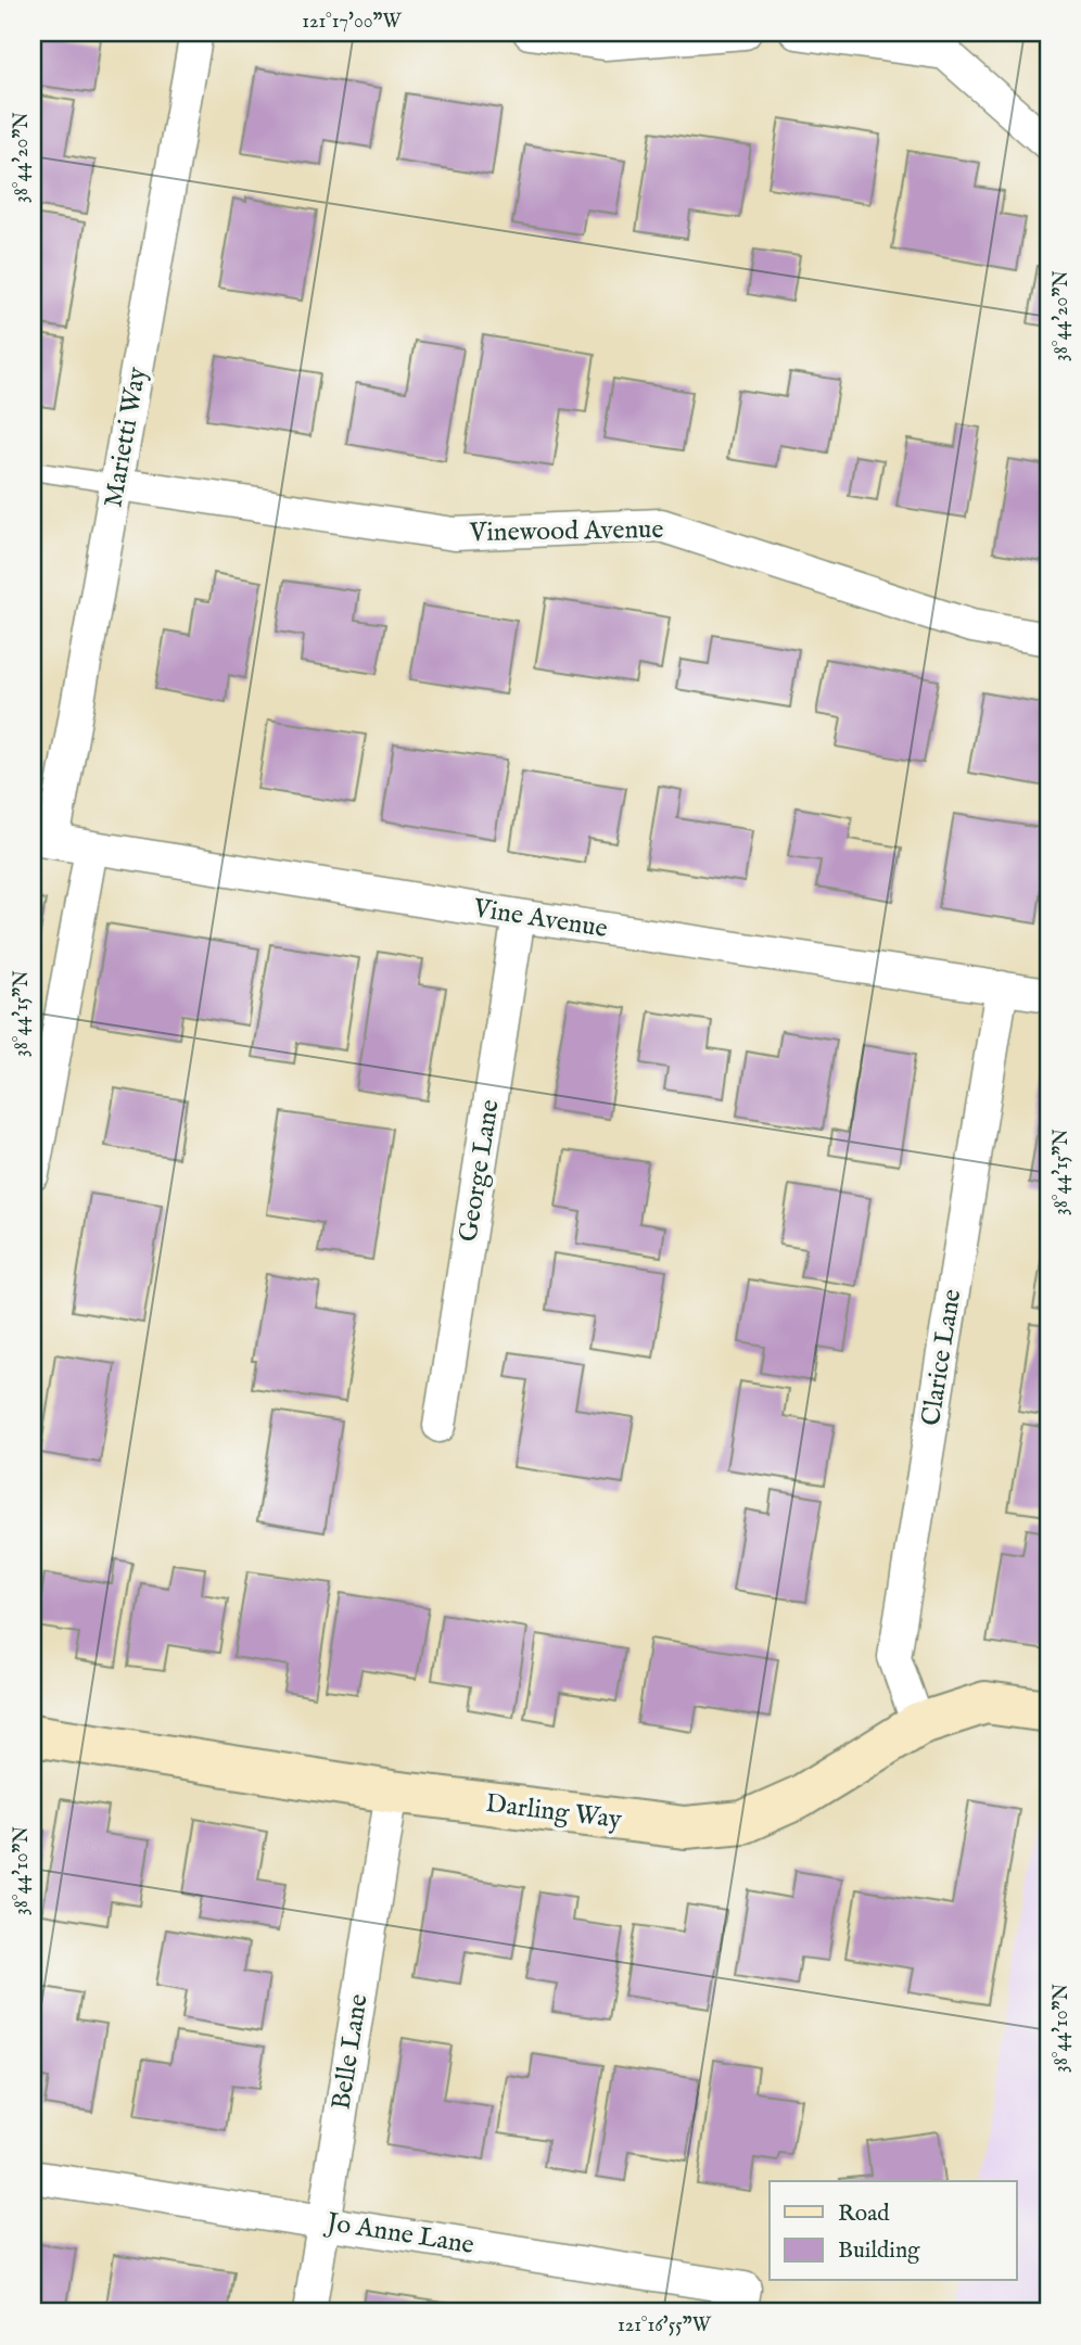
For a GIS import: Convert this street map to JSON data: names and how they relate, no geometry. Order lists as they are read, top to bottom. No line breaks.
{"streets":{"street":["Marietti Way","Vinewood Avenue","Vine Avenue","George Lane","Clarice Lane","Darling Way","Belle Lane","Jo Anne Lane"]},"crossings":[["Marietti Way","Vinewood Avenue"],["Marietti Way","Vine Avenue"],["Vine Avenue","George Lane"],["Vine Avenue","Clarice Lane"],["Clarice Lane","Darling Way"],["Darling Way","Belle Lane"],["Belle Lane","Jo Anne Lane"]],"legend":["Road","Building"],"coordinates":["121°17'00\"W","38°44'20\"N","38°44'15\"N","38°44'10\"N","121°16'55\"W"]}
